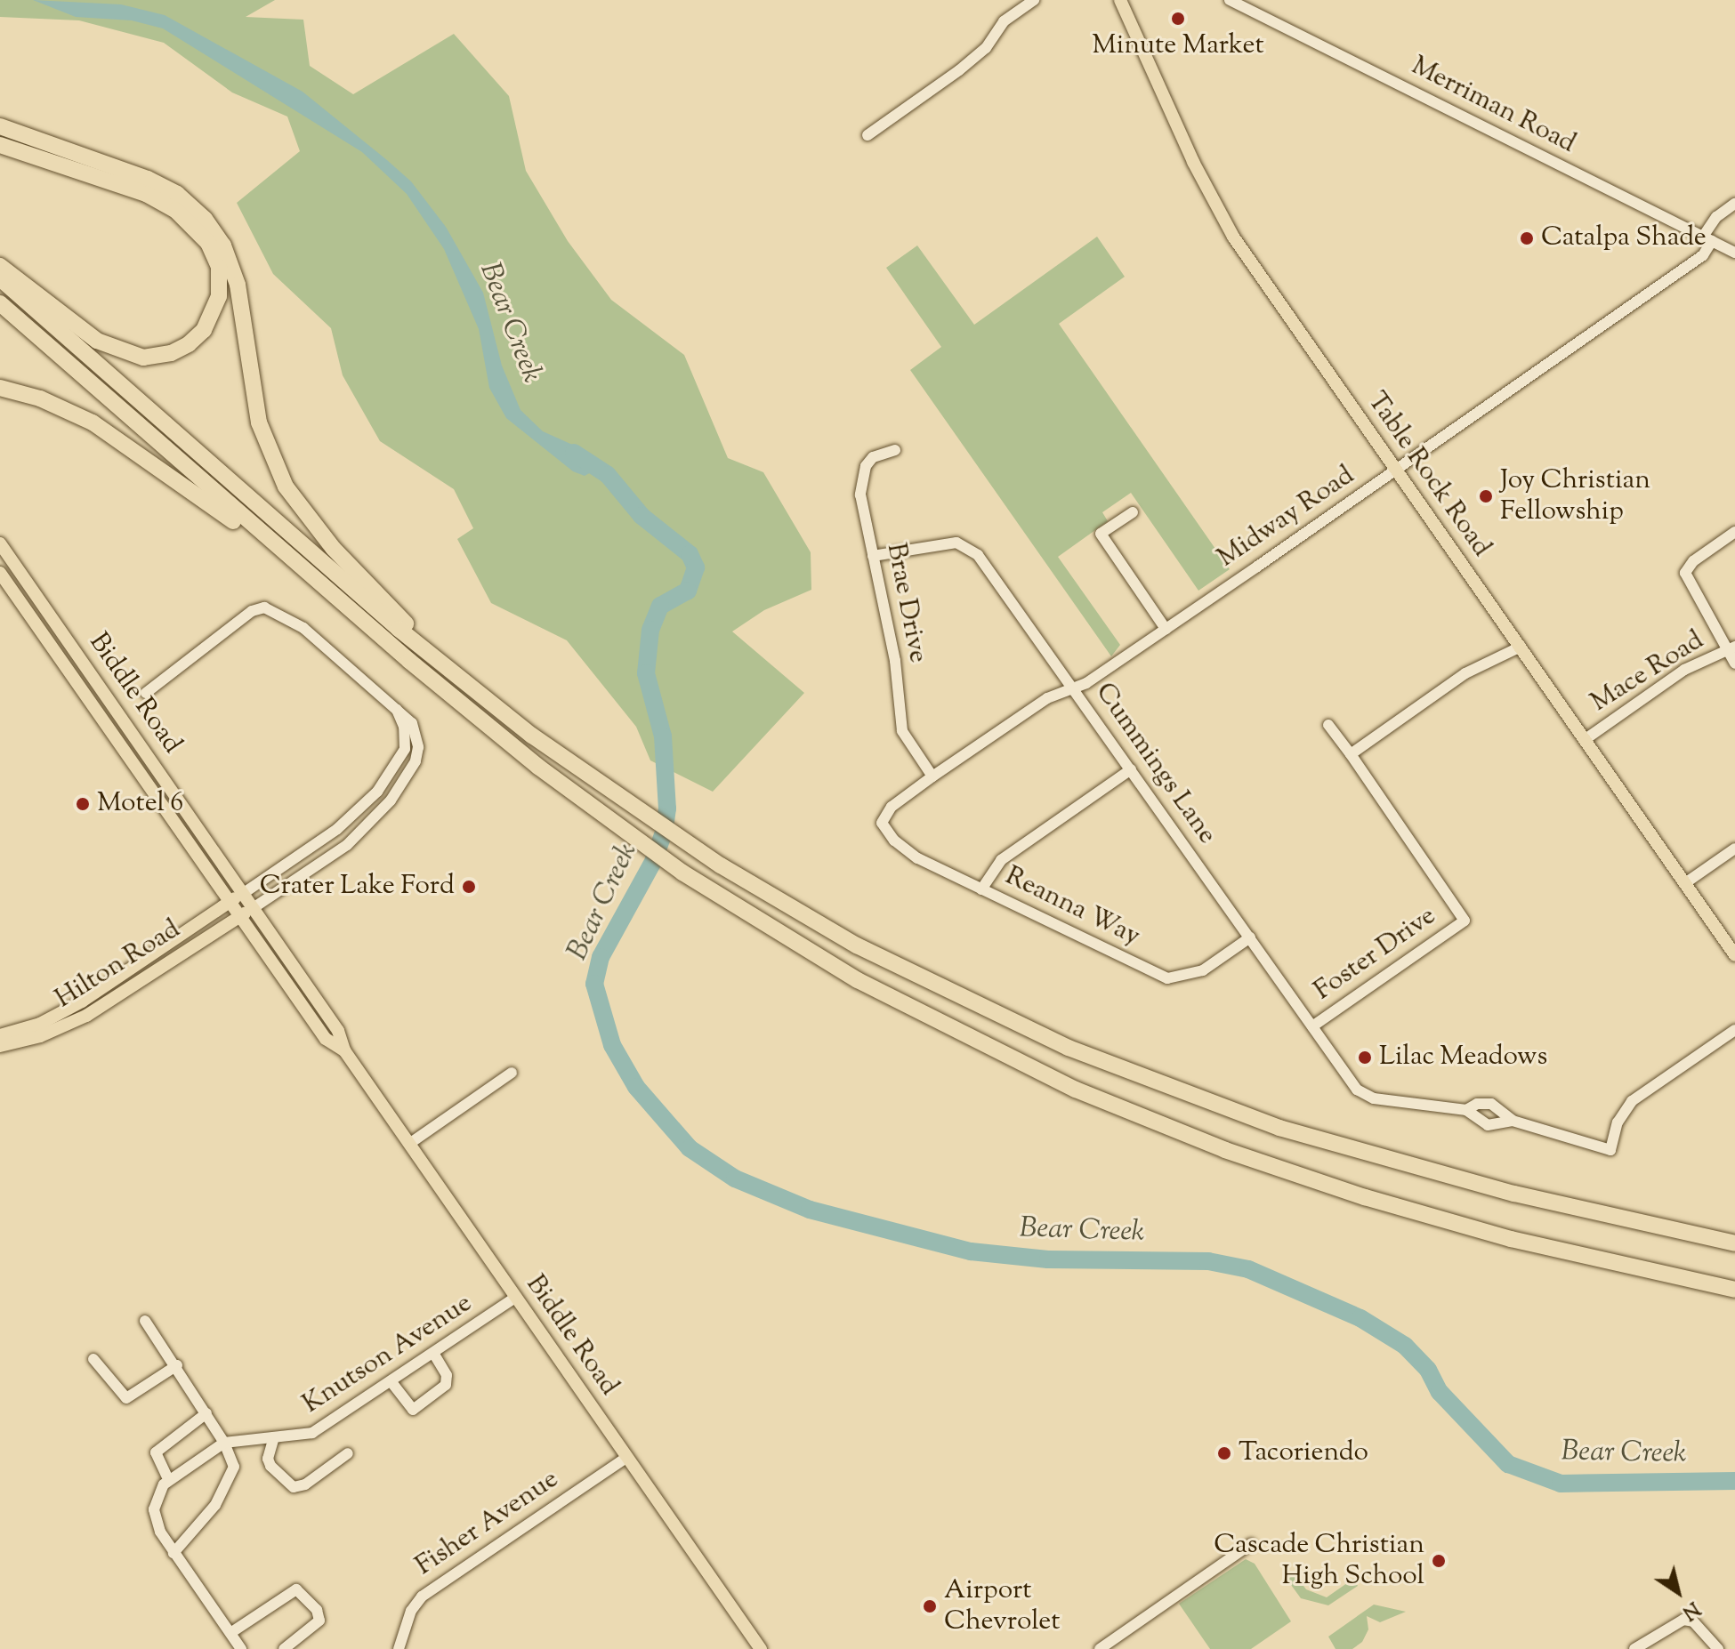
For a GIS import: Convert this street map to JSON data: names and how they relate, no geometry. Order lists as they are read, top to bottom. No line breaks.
{"streets":{"main road":["Table Rock Road","Biddle Road","Hilton Road"],"street":["Merriman Road","Midway Road","Brae Drive","Mace Road","Cummings Lane","Reanna Way","Foster Drive","Knutson Avenue","Fisher Avenue"]},"crossings":[["Merriman Road","Midway Road"],["Table Rock Road","Midway Road"],["Table Rock Road","Mace Road"],["Midway Road","Brae Drive"],["Midway Road","Cummings Lane"],["Midway Road","Reanna Way"],["Brae Drive","Cummings Lane"],["Biddle Road","Hilton Road"],["Biddle Road","Knutson Avenue"],["Biddle Road","Fisher Avenue"],["Cummings Lane","Reanna Way"],["Cummings Lane","Foster Drive"]],"water":["Bear Creek"],"places":["Minute Market","Catalpa Shade","Joy Christian Fellowship","Motel 6","Crater Lake Ford","Lilac Meadows","Tacoriendo","Cascade Christian High School","Airport Chevrolet"],"north":"bottom right"}
